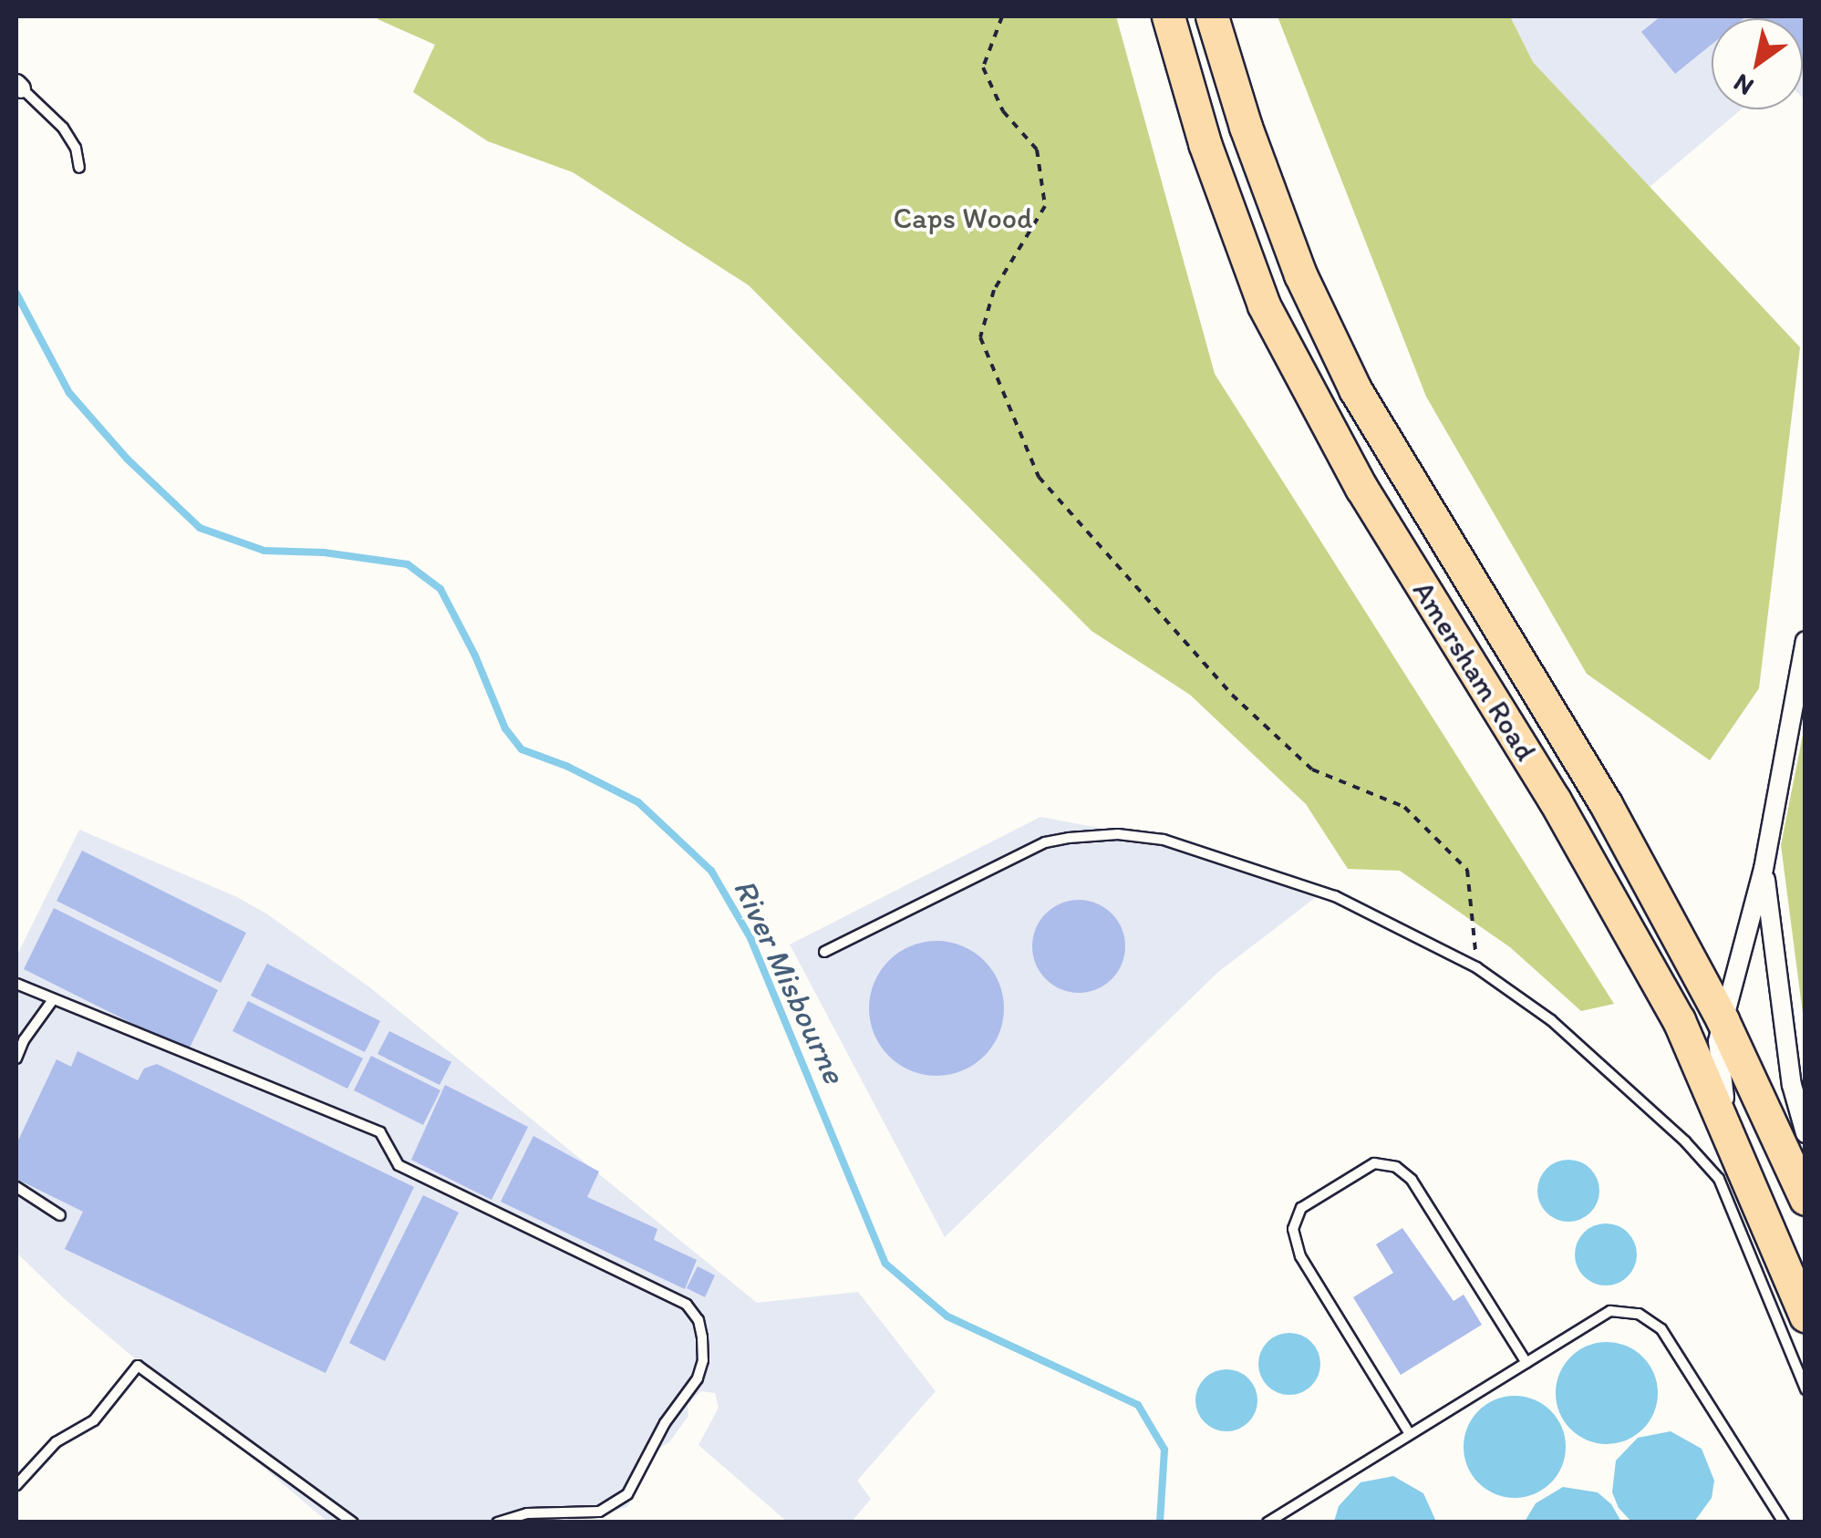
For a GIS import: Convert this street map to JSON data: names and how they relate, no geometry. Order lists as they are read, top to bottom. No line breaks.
{"streets":{"highway":["Amersham Road"]},"water":["River Misbourne"],"parks":["Caps Wood"],"north":"bottom left"}
